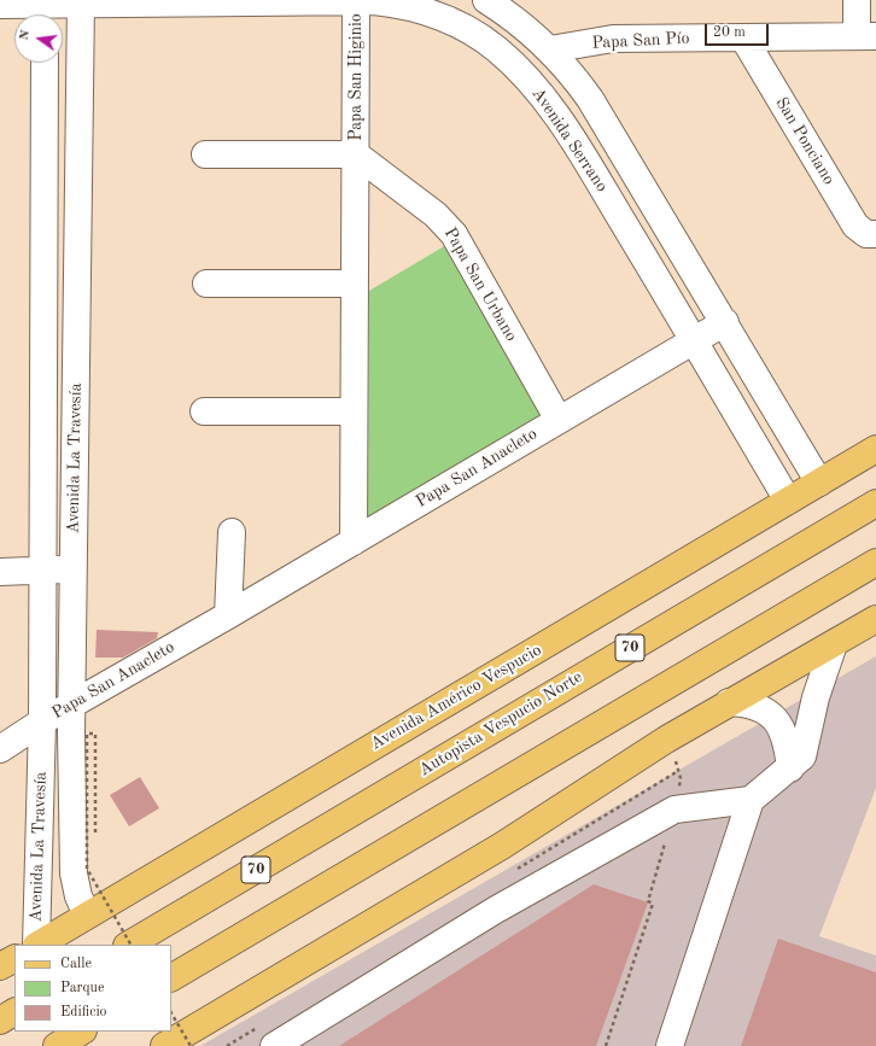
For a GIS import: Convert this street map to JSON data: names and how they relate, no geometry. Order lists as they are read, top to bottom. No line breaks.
{"streets":{"main road":["70","Avenida Américo Vespucio","Autopista Vespucio Norte"],"street":["Papa San Pío","Papa San Higinio","Avenida Serrano","San Ponciano","Papa San Urbano","Avenida La Travesía","Papa San Anacleto"]},"crossings":[["Papa San Pío","San Ponciano"],["Papa San Higinio","Avenida Serrano"],["Papa San Higinio","Papa San Urbano"],["Papa San Higinio","Papa San Anacleto"],["Avenida Serrano","Avenida La Travesía"],["Avenida Serrano","Papa San Anacleto"],["Avenida Serrano","Avenida Américo Vespucio"],["Papa San Urbano","Papa San Anacleto"],["Avenida La Travesía","Papa San Anacleto"],["Avenida La Travesía","Avenida Américo Vespucio"]],"legend":["Calle","Parque","Edificio"],"scale_bar":"20 m","north":"left"}
